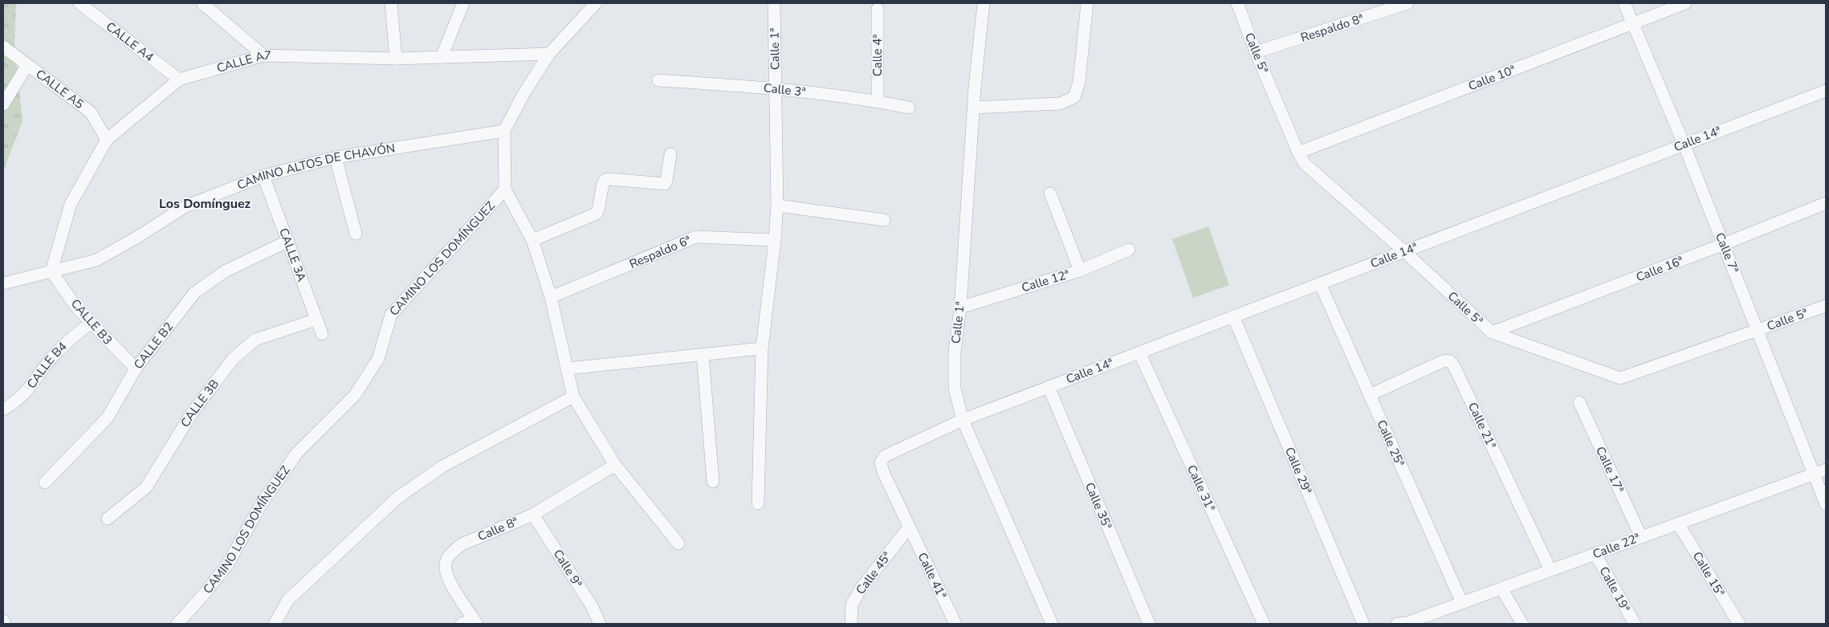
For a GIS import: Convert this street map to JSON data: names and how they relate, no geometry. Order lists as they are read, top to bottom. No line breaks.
{"streets":{"street":["Respaldo 8ª","CALLE A4","Calle 1ª","Calle 5ª","Calle 4ª","CALLE A7","Calle 10ª","CALLE A5","Calle 3ª","Calle 14ª","CAMINO ALTOS DE CHAVÓN","Respaldo 6ª","Calle 7ª","CALLE 3A","CAMINO LOS DOMÍNGUEZ","Calle 16ª","Calle 12ª","CALLE B3","CALLE B2","CALLE B4","CALLE 3B","Calle 21ª","Calle 25ª","Calle 17ª","Calle 29ª","Calle 31ª","Calle 35ª","Calle 8ª","Calle 22ª","Calle 9ª","Calle 45ª","Calle 15ª","Calle 41ª","Calle 19ª"]},"crossings":[["Respaldo 8ª","Calle 5ª"],["CALLE A4","CALLE A7"],["Calle 1ª","Calle 3ª"],["Calle 1ª","Calle 14ª"],["Calle 1ª","Respaldo 6ª"],["Calle 1ª","Calle 12ª"],["Calle 1ª","Calle 41ª"],["Calle 5ª","Calle 10ª"],["Calle 5ª","Calle 14ª"],["Calle 5ª","Calle 7ª"],["Calle 5ª","Calle 16ª"],["Calle 4ª","Calle 3ª"],["CALLE A7","CALLE A5"],["CALLE A7","CAMINO ALTOS DE CHAVÓN"],["CALLE A7","CALLE B3"],["Calle 10ª","Calle 7ª"],["Calle 14ª","Calle 7ª"],["Calle 14ª","Calle 25ª"],["Calle 14ª","Calle 29ª"],["Calle 14ª","Calle 31ª"],["Calle 14ª","Calle 35ª"],["Calle 14ª","Calle 41ª"],["CAMINO ALTOS DE CHAVÓN","CALLE 3A"],["CAMINO ALTOS DE CHAVÓN","CALLE B3"],["Calle 7ª","Calle 16ª"],["Calle 7ª","Calle 22ª"],["CALLE 3A","CALLE B2"],["CALLE 3A","CALLE 3B"],["CALLE B3","CALLE B2"],["CALLE B3","CALLE B4"],["Calle 21ª","Calle 25ª"],["Calle 21ª","Calle 22ª"],["Calle 25ª","Calle 22ª"],["Calle 17ª","Calle 22ª"],["Calle 8ª","Calle 9ª"],["Calle 22ª","Calle 15ª"],["Calle 22ª","Calle 19ª"],["Calle 45ª","Calle 41ª"]],"districts":["Los Domínguez"]}
